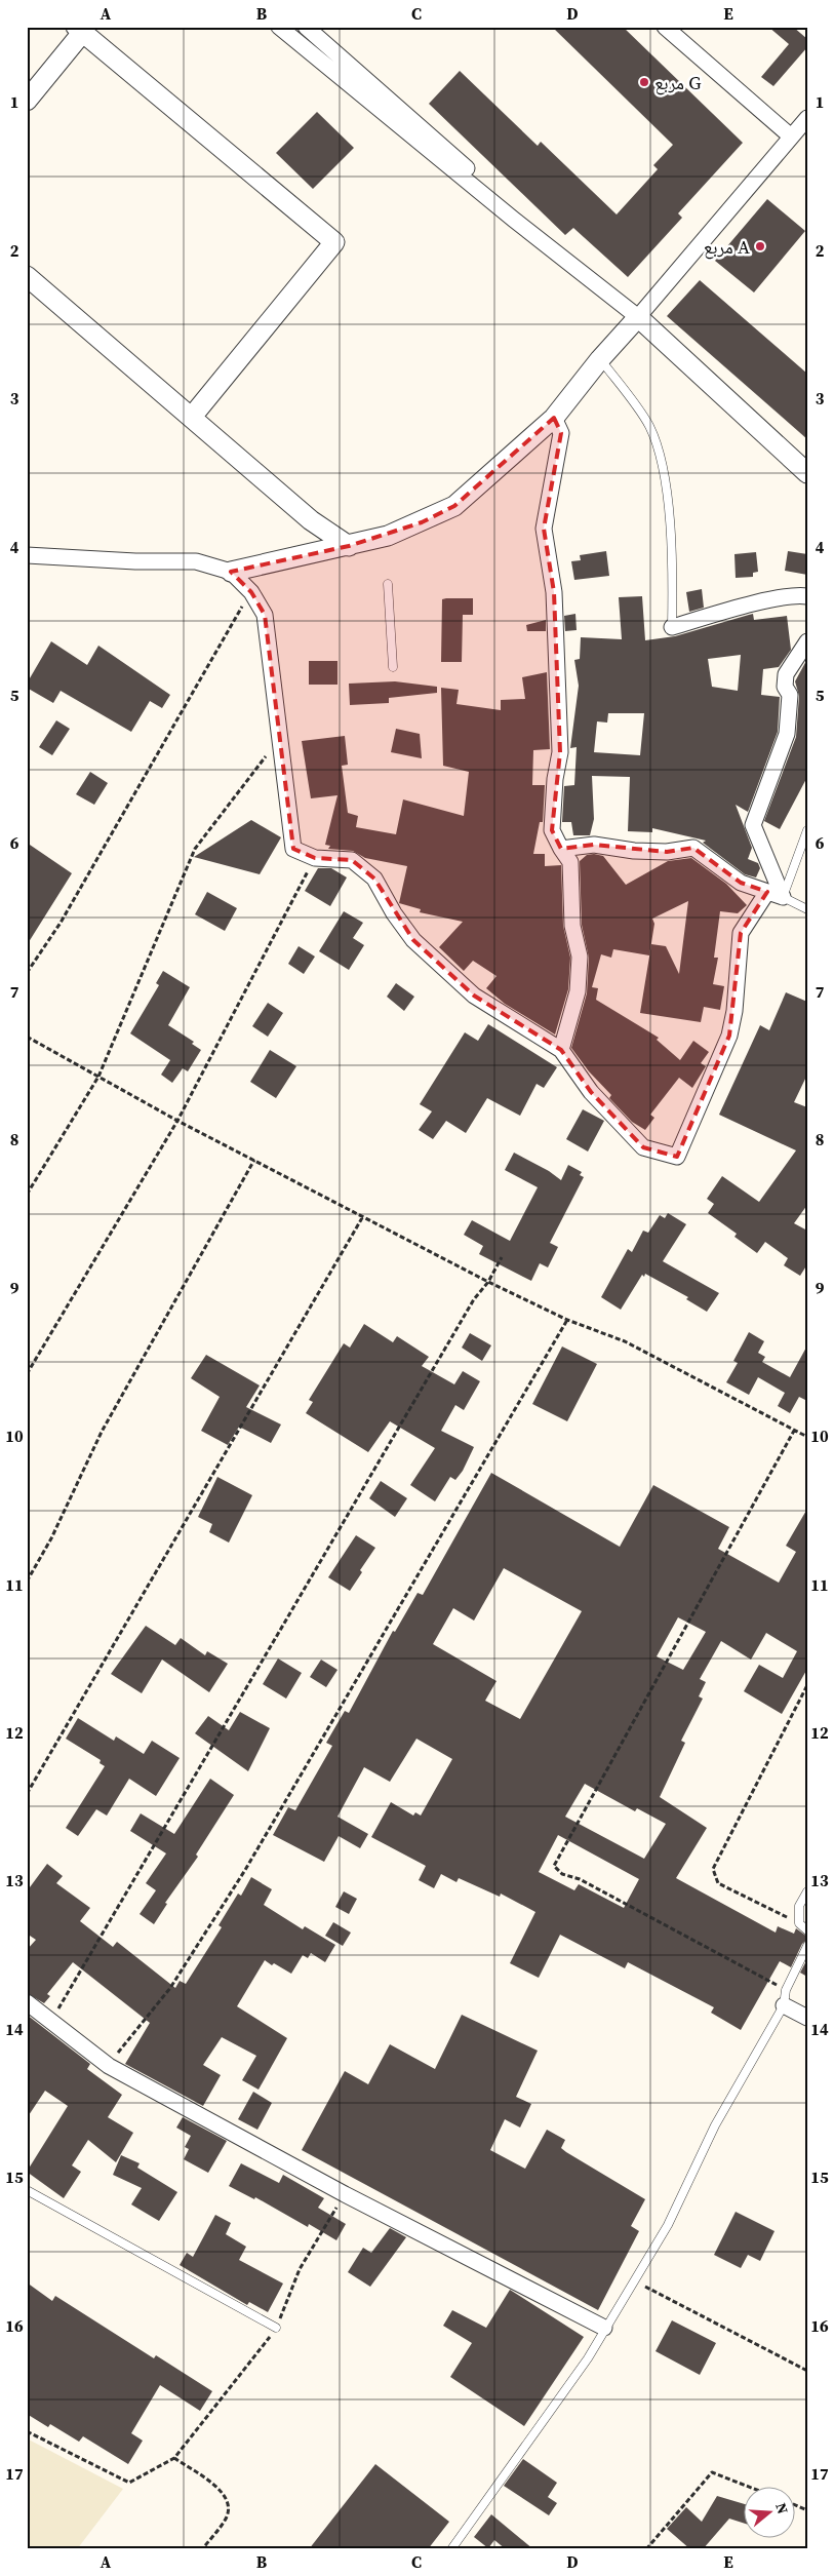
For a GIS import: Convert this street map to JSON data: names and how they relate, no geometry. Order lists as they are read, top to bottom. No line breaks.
{"places":["مربع G","مربع A"],"north":"right","grid":{"columns":["A","B","C","D","E"],"rows":["1","2","3","4","5","6","7","8","9","10","11","12","13","14","15","16","17"]}}
